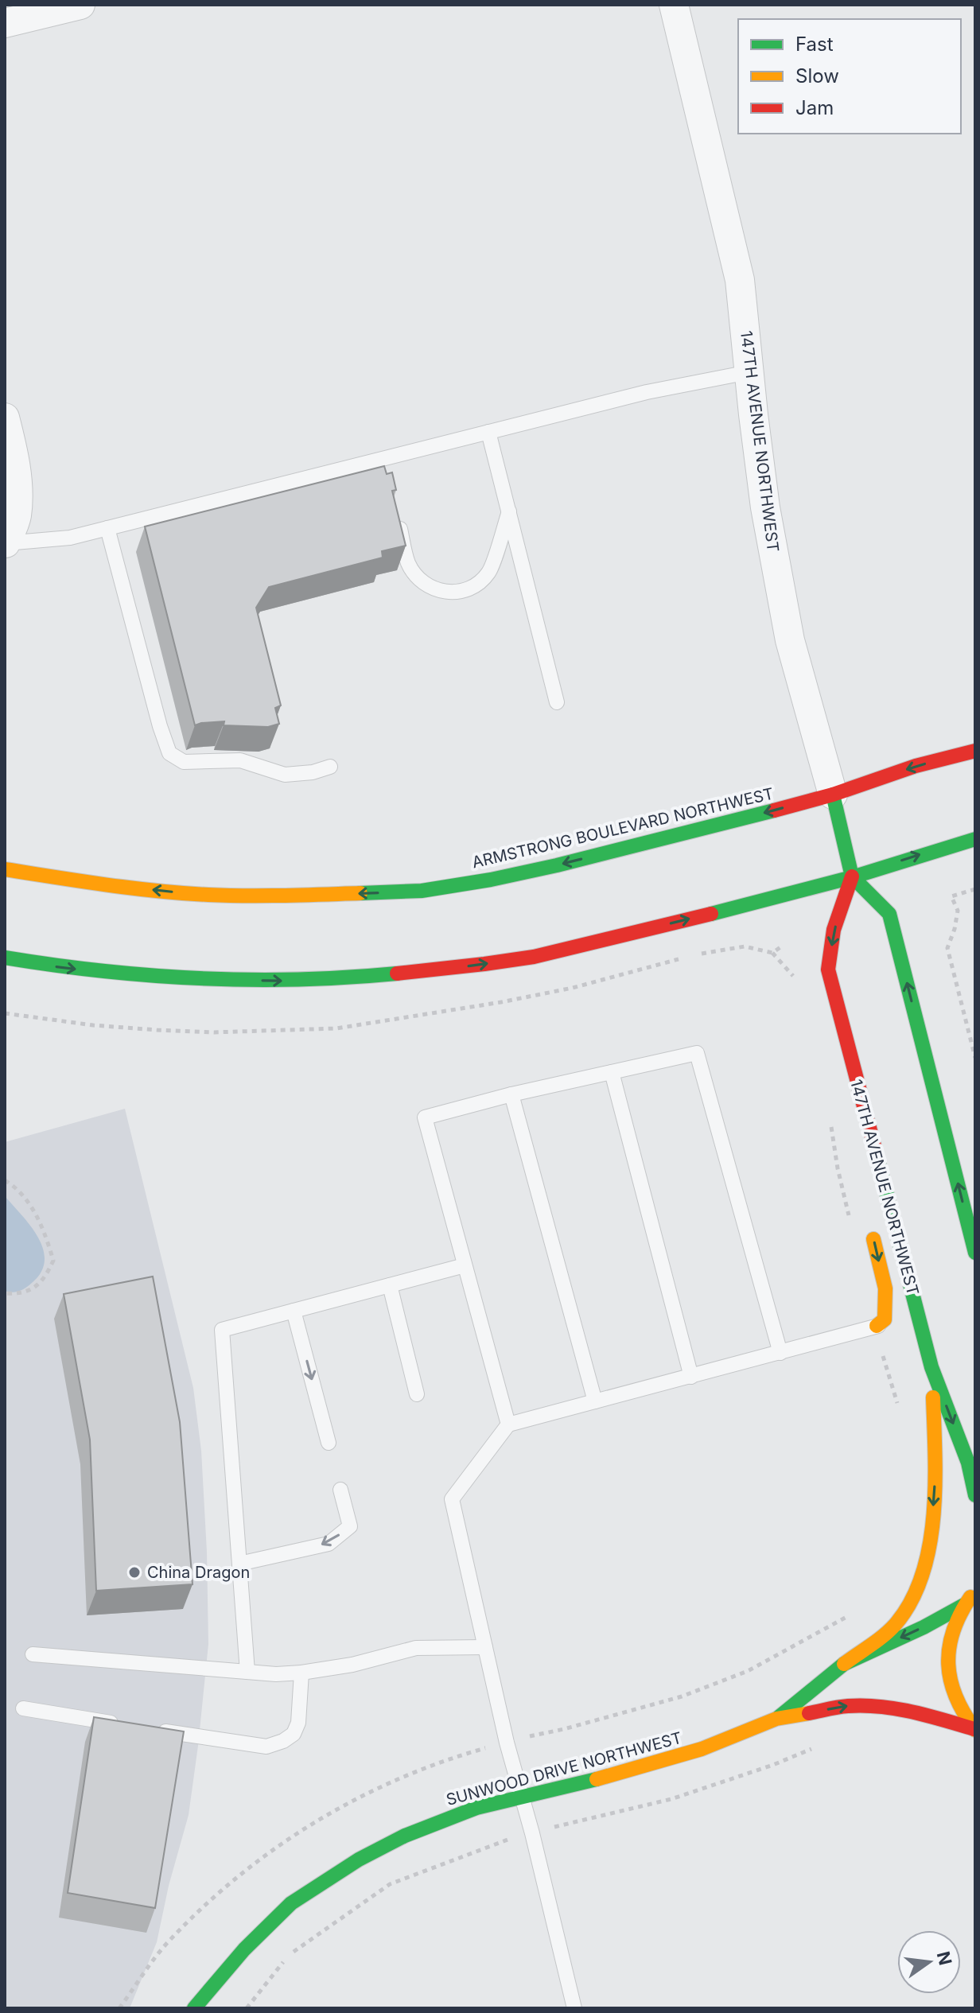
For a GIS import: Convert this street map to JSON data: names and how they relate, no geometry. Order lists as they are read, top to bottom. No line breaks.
{"streets":{"street":["147TH AVENUE NORTHWEST","ARMSTRONG BOULEVARD NORTHWEST","SUNWOOD DRIVE NORTHWEST"]},"crossings":[["147TH AVENUE NORTHWEST","ARMSTRONG BOULEVARD NORTHWEST"]],"places":["China Dragon"],"legend":["Fast","Slow","Jam"],"north":"right"}
